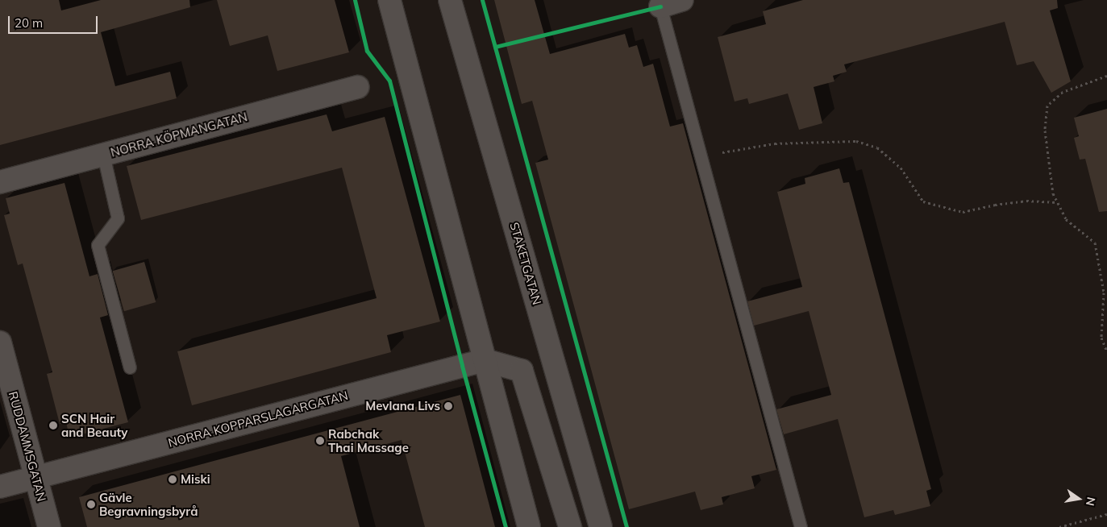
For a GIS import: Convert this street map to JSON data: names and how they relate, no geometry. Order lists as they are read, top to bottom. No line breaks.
{"streets":{"street":["NORRA KÖPMANGATAN","STAKETGATAN","NORRA KOPPARSLAGARGATAN","RUDDAMMSGATAN"]},"crossings":[["NORRA KOPPARSLAGARGATAN","RUDDAMMSGATAN"]],"places":["Mevlana Livs","SCN Hair and Beauty","Rabchak Thai Massage","Miski","Gävle Begravningsbyrå"],"scale_bar":"20 m","north":"right"}
